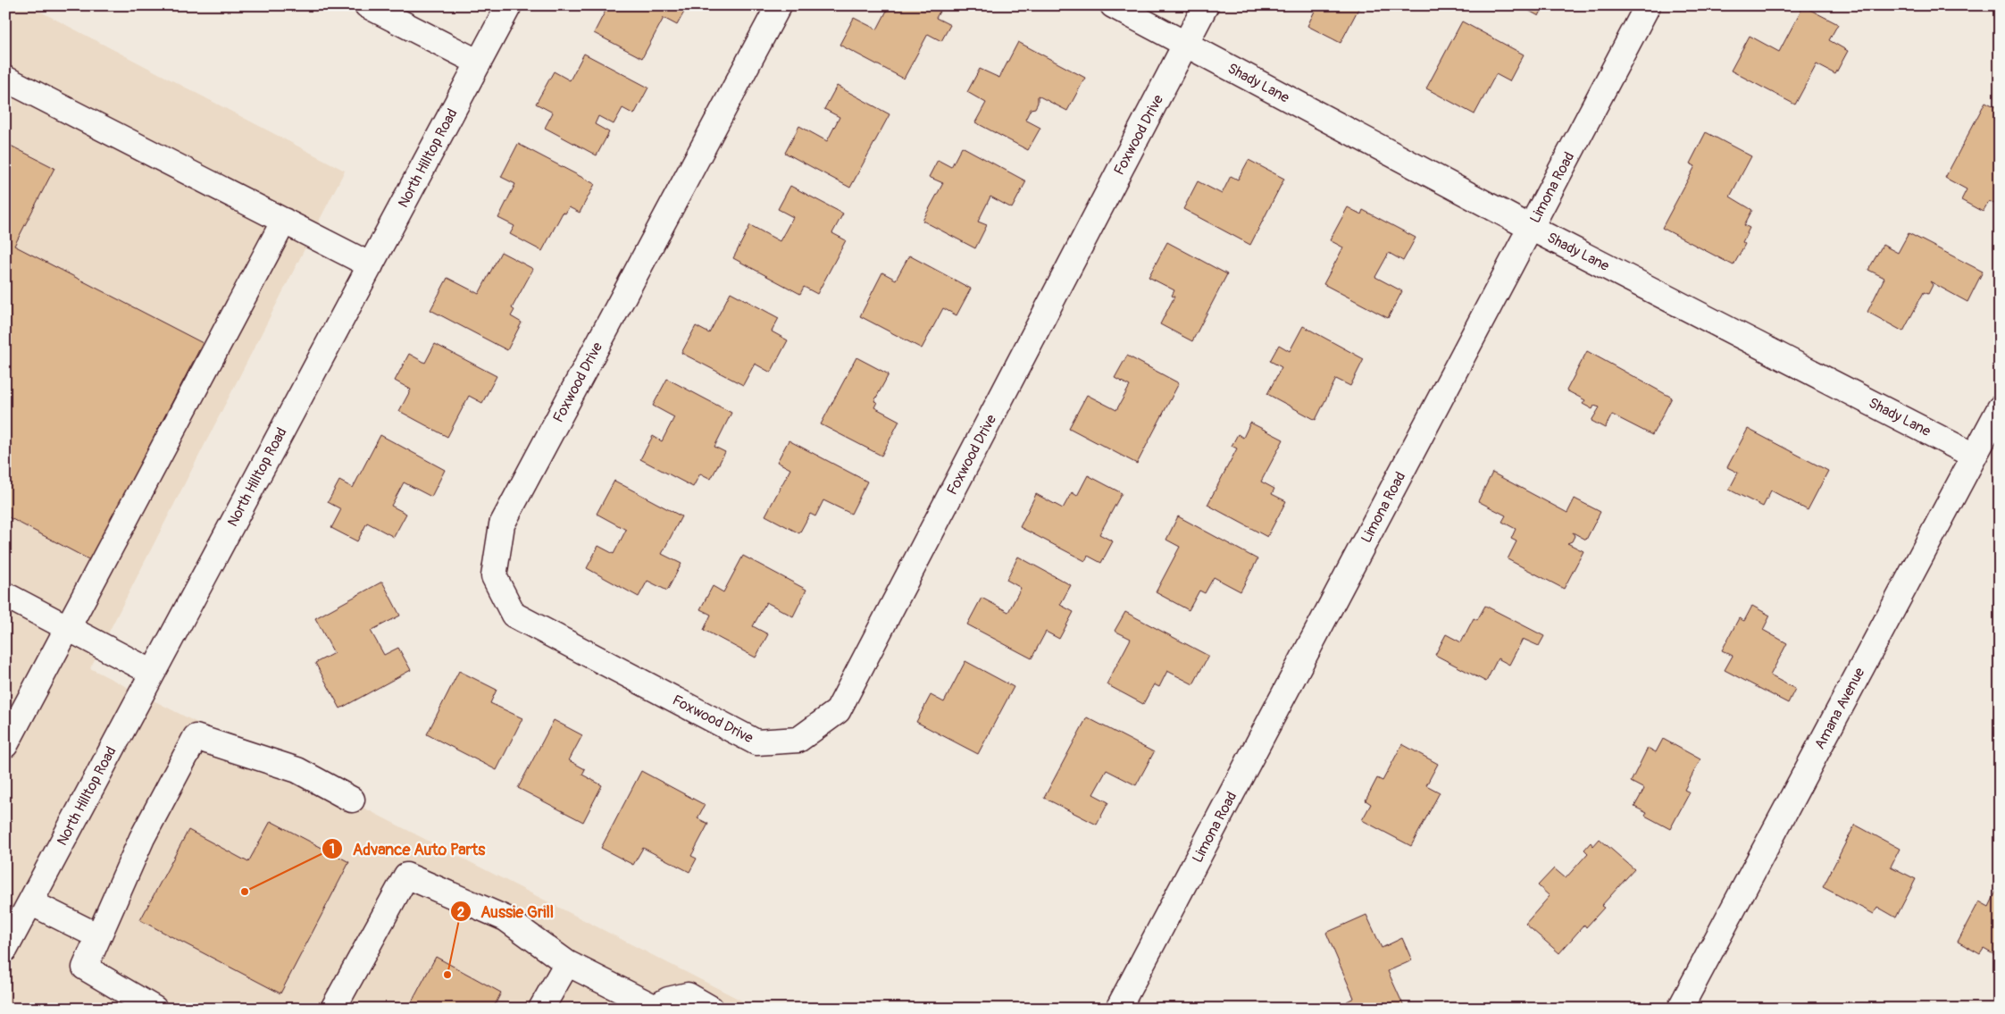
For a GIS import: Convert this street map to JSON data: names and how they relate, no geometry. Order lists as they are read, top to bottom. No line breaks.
{"streets":{"street":["Shady Lane","Foxwood Drive","North Hilltop Road","Limona Road","Amana Avenue"]},"crossings":[["Shady Lane","Foxwood Drive"],["Shady Lane","Limona Road"],["Shady Lane","Amana Avenue"]],"places":["Advance Auto Parts","Aussie Grill"]}
